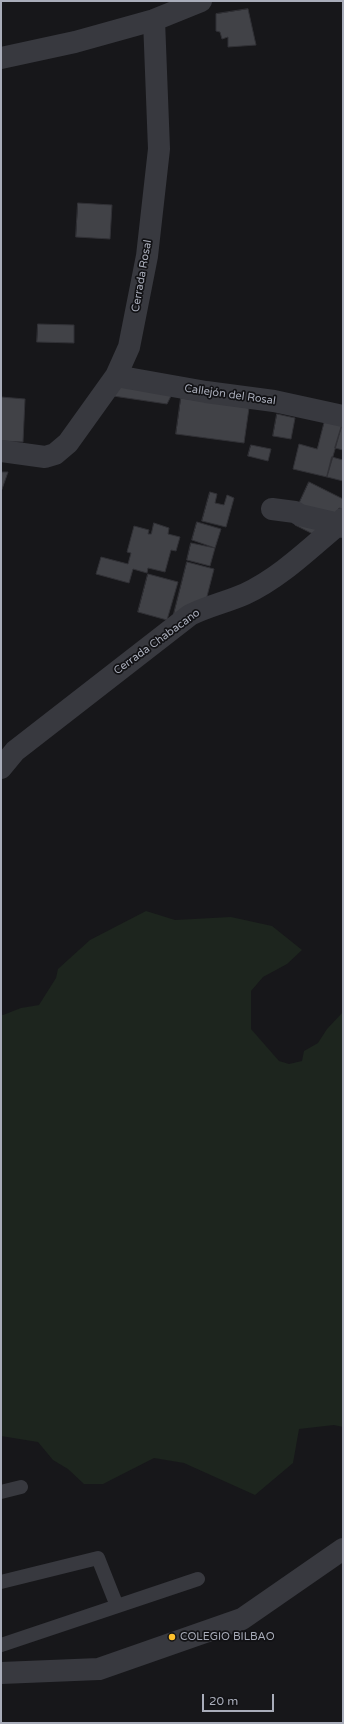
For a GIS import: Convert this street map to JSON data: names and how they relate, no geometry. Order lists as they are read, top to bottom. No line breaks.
{"streets":{"street":["Cerrada Rosal","Callejón del Rosal","Cerrada Chabacano"]},"crossings":[["Cerrada Rosal","Callejón del Rosal"]],"places":["COLEGIO BILBAO"],"scale_bar":"20 m"}
